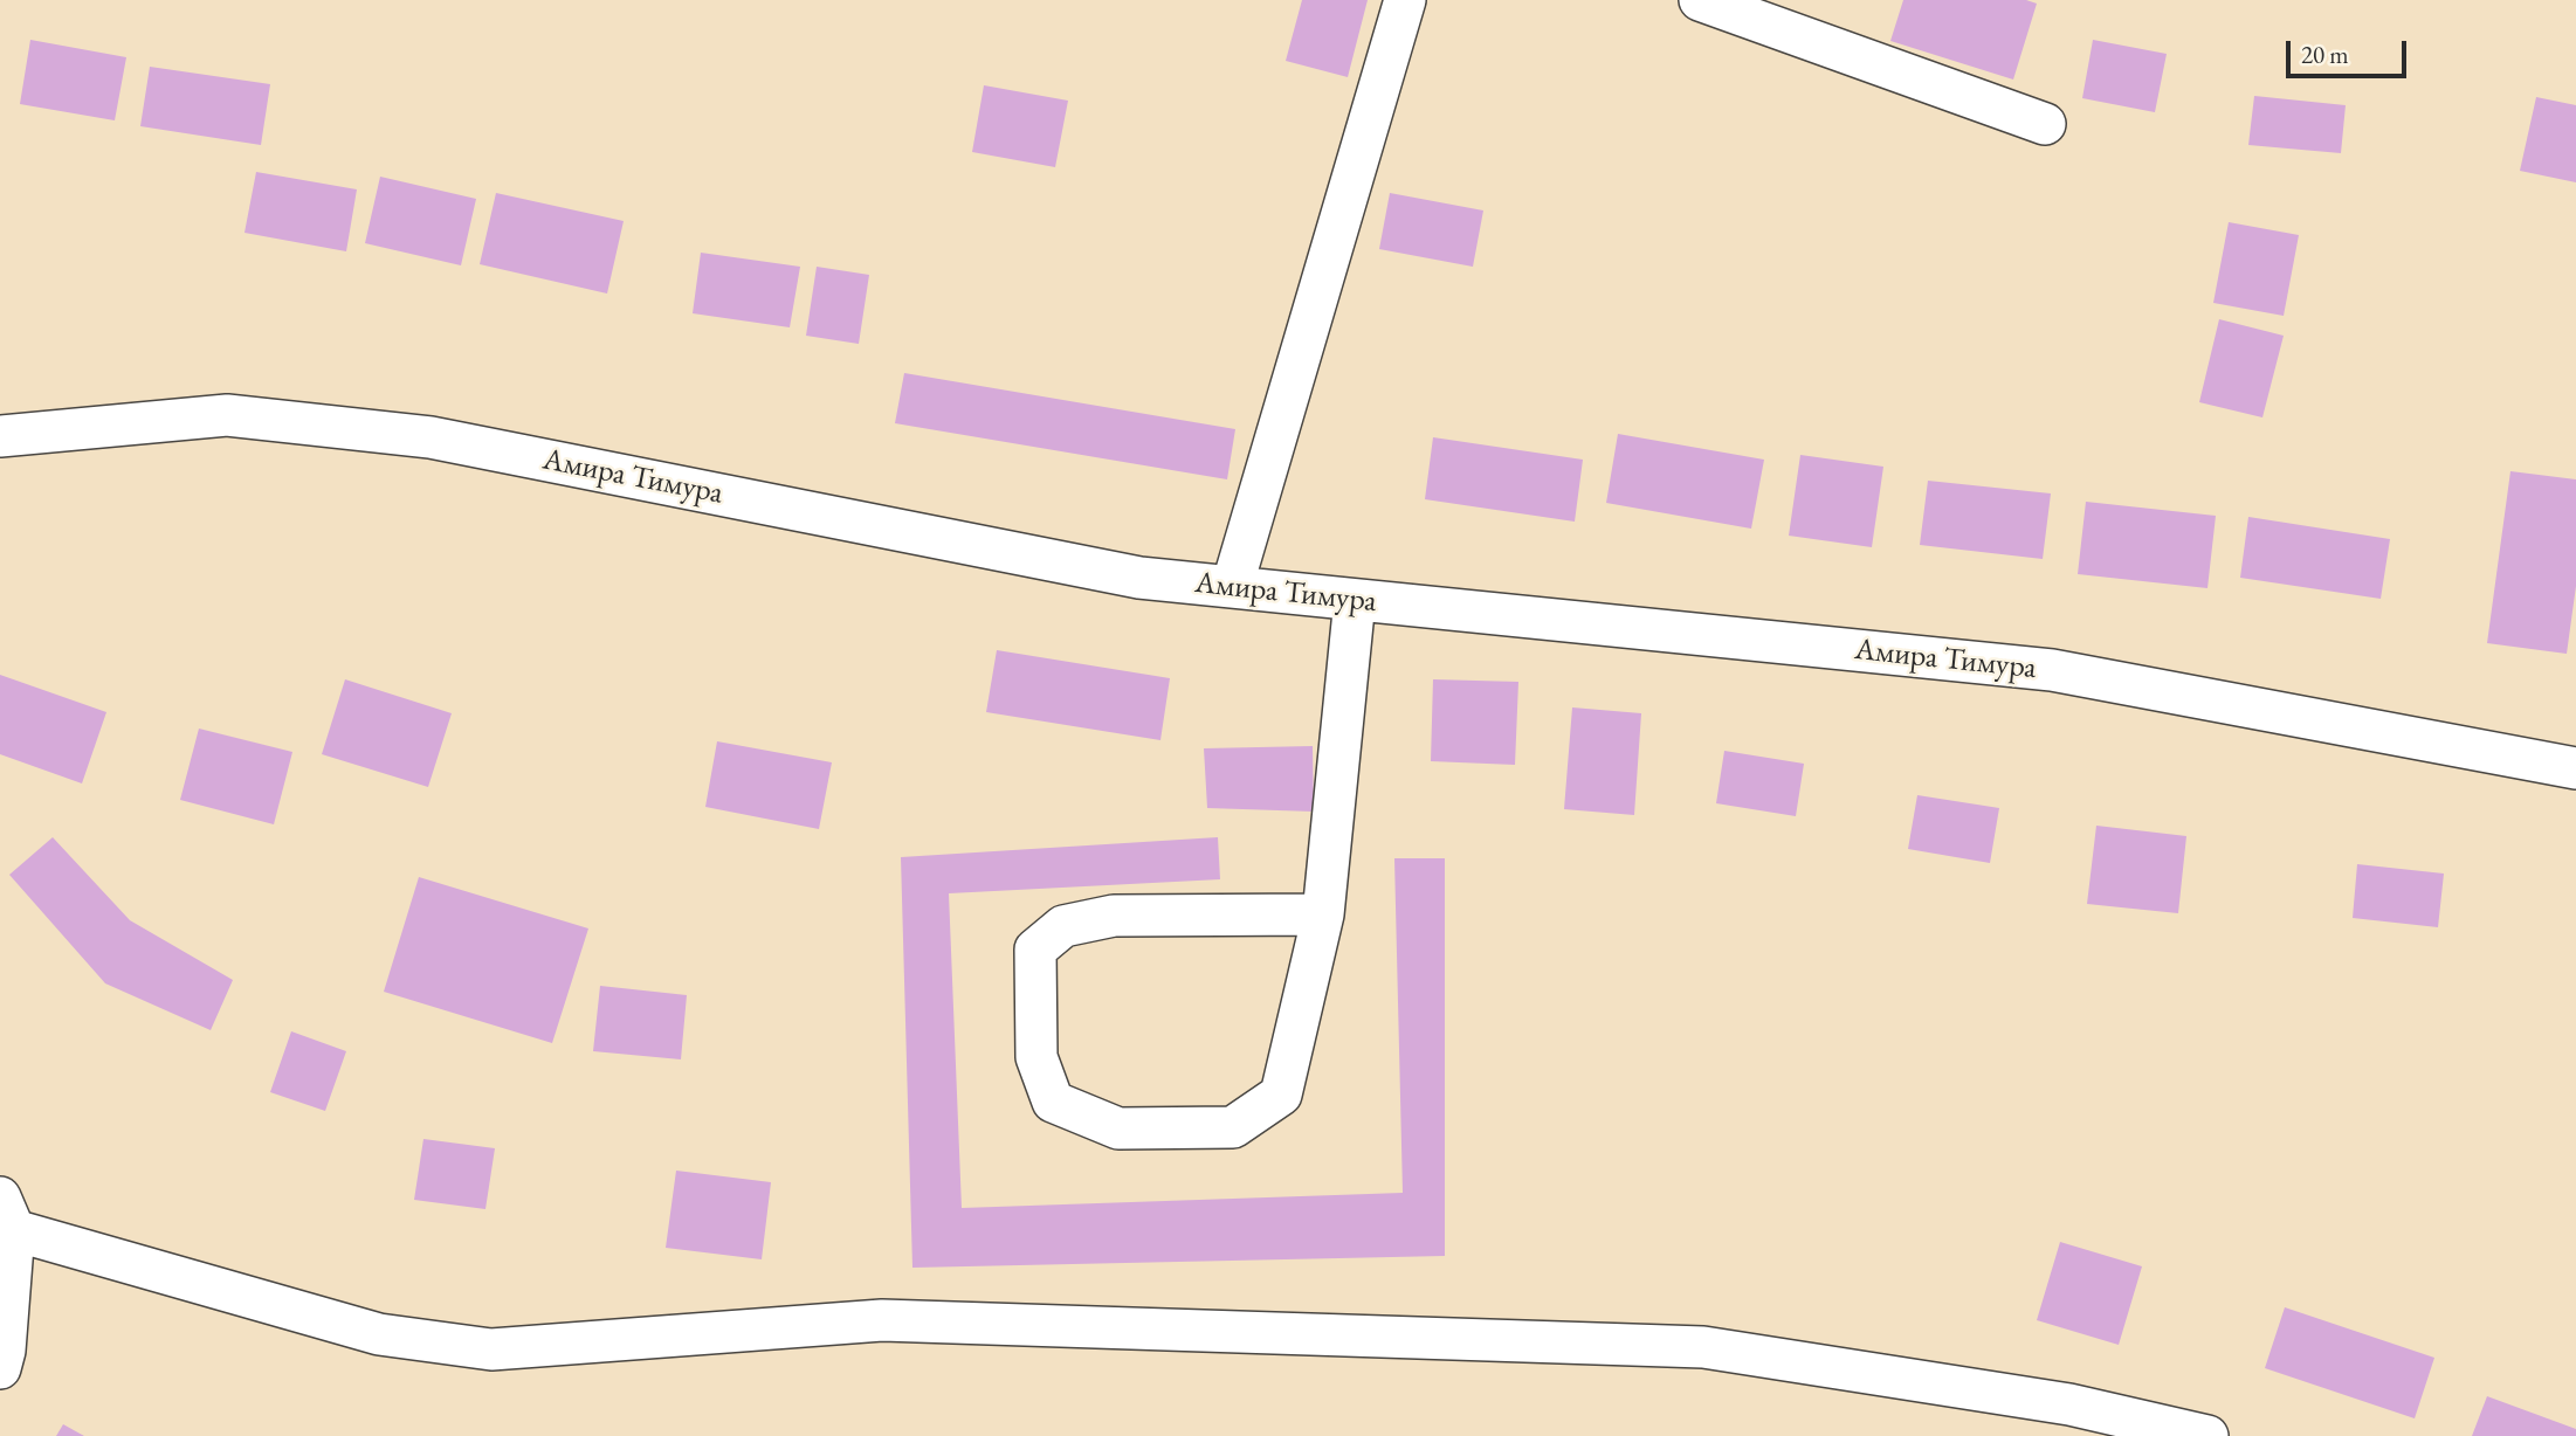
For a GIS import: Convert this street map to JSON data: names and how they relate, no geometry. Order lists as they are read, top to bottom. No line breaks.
{"streets":{"street":["Амира Тимура"]},"scale_bar":"20 m"}
